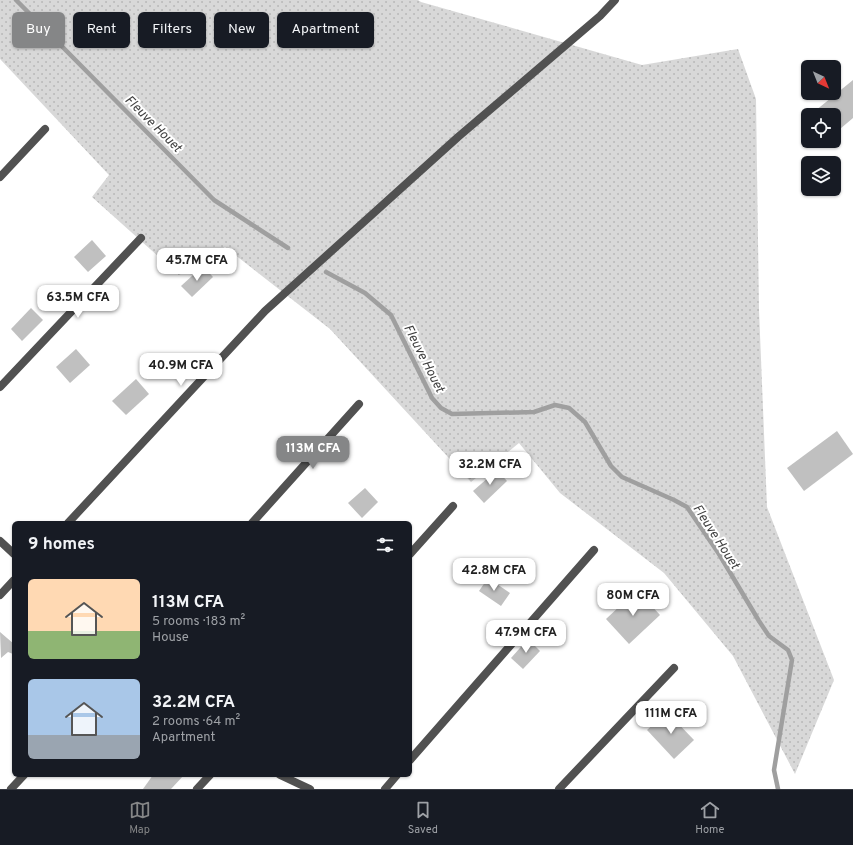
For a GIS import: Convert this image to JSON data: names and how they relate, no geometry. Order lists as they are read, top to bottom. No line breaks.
{"water":["Fleuve Houet"],"north":"bottom right","page":{"chip":["Buy","Rent","Filters","New","Apartment"],"price":["45.7M CFA","63.5M CFA","40.9M CFA","113M CFA","32.2M CFA","42.8M CFA","80M CFA","47.9M CFA","111M CFA"],"heading":"9 homes","list":[{"name":"113M CFA","note":"5 rooms · 183 m² · House"},{"name":"32.2M CFA","note":"2 rooms · 64 m² · Apartment"}],"tabs":["Map","Saved","Home"]}}
